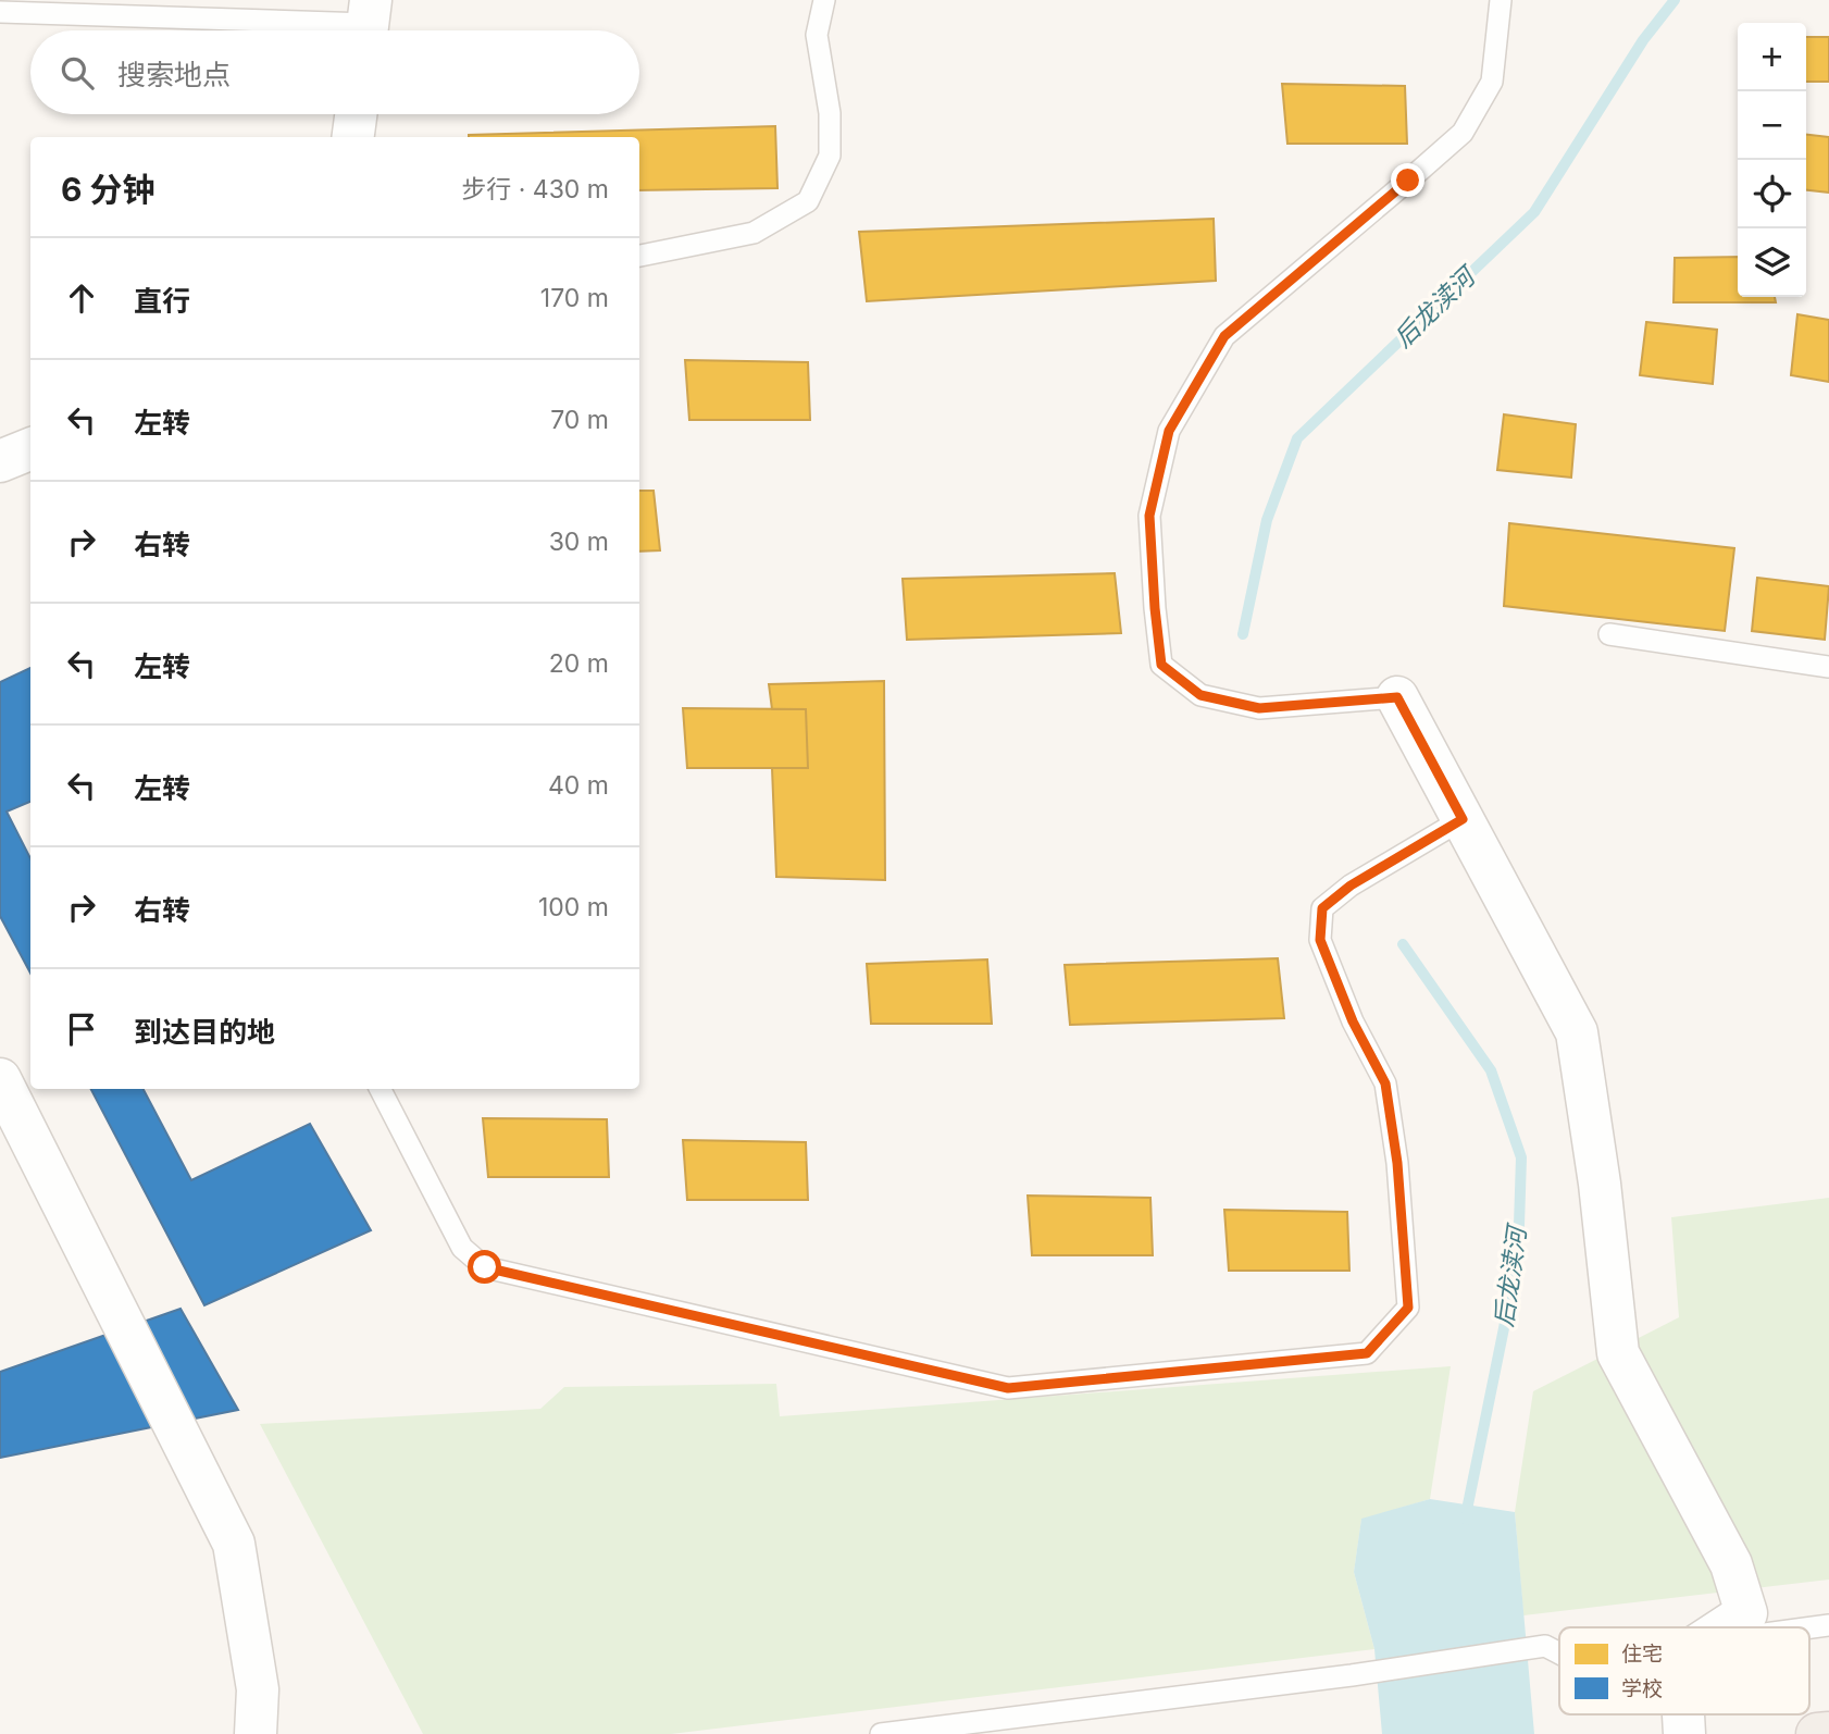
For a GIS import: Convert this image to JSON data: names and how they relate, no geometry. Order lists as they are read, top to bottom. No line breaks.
{"water":["后龙渎河"],"legend":["住宅","学校"],"page":{"map_buttons":["+","−"],"search":"搜索地点","heading":["6 分钟","步行 · 430 m"],"list":[["直行","170 m"],["左转","70 m"],["右转","30 m"],["左转","20 m"],["左转","40 m"],["右转","100 m"],"到达目的地"]}}
